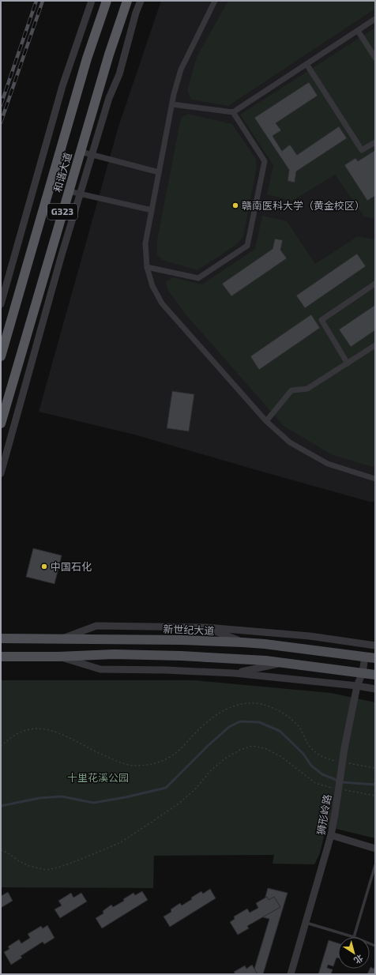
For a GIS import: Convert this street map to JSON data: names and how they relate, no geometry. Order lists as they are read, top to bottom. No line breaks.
{"streets":{"highway":["和谐大道","G323"],"main road":["新世纪大道"],"street":["狮形岭路"]},"crossings":[["新世纪大道","狮形岭路"]],"parks":["十里花溪公园"],"places":["赣南医科大学（黄金校区）","中国石化"],"north":"bottom right"}
